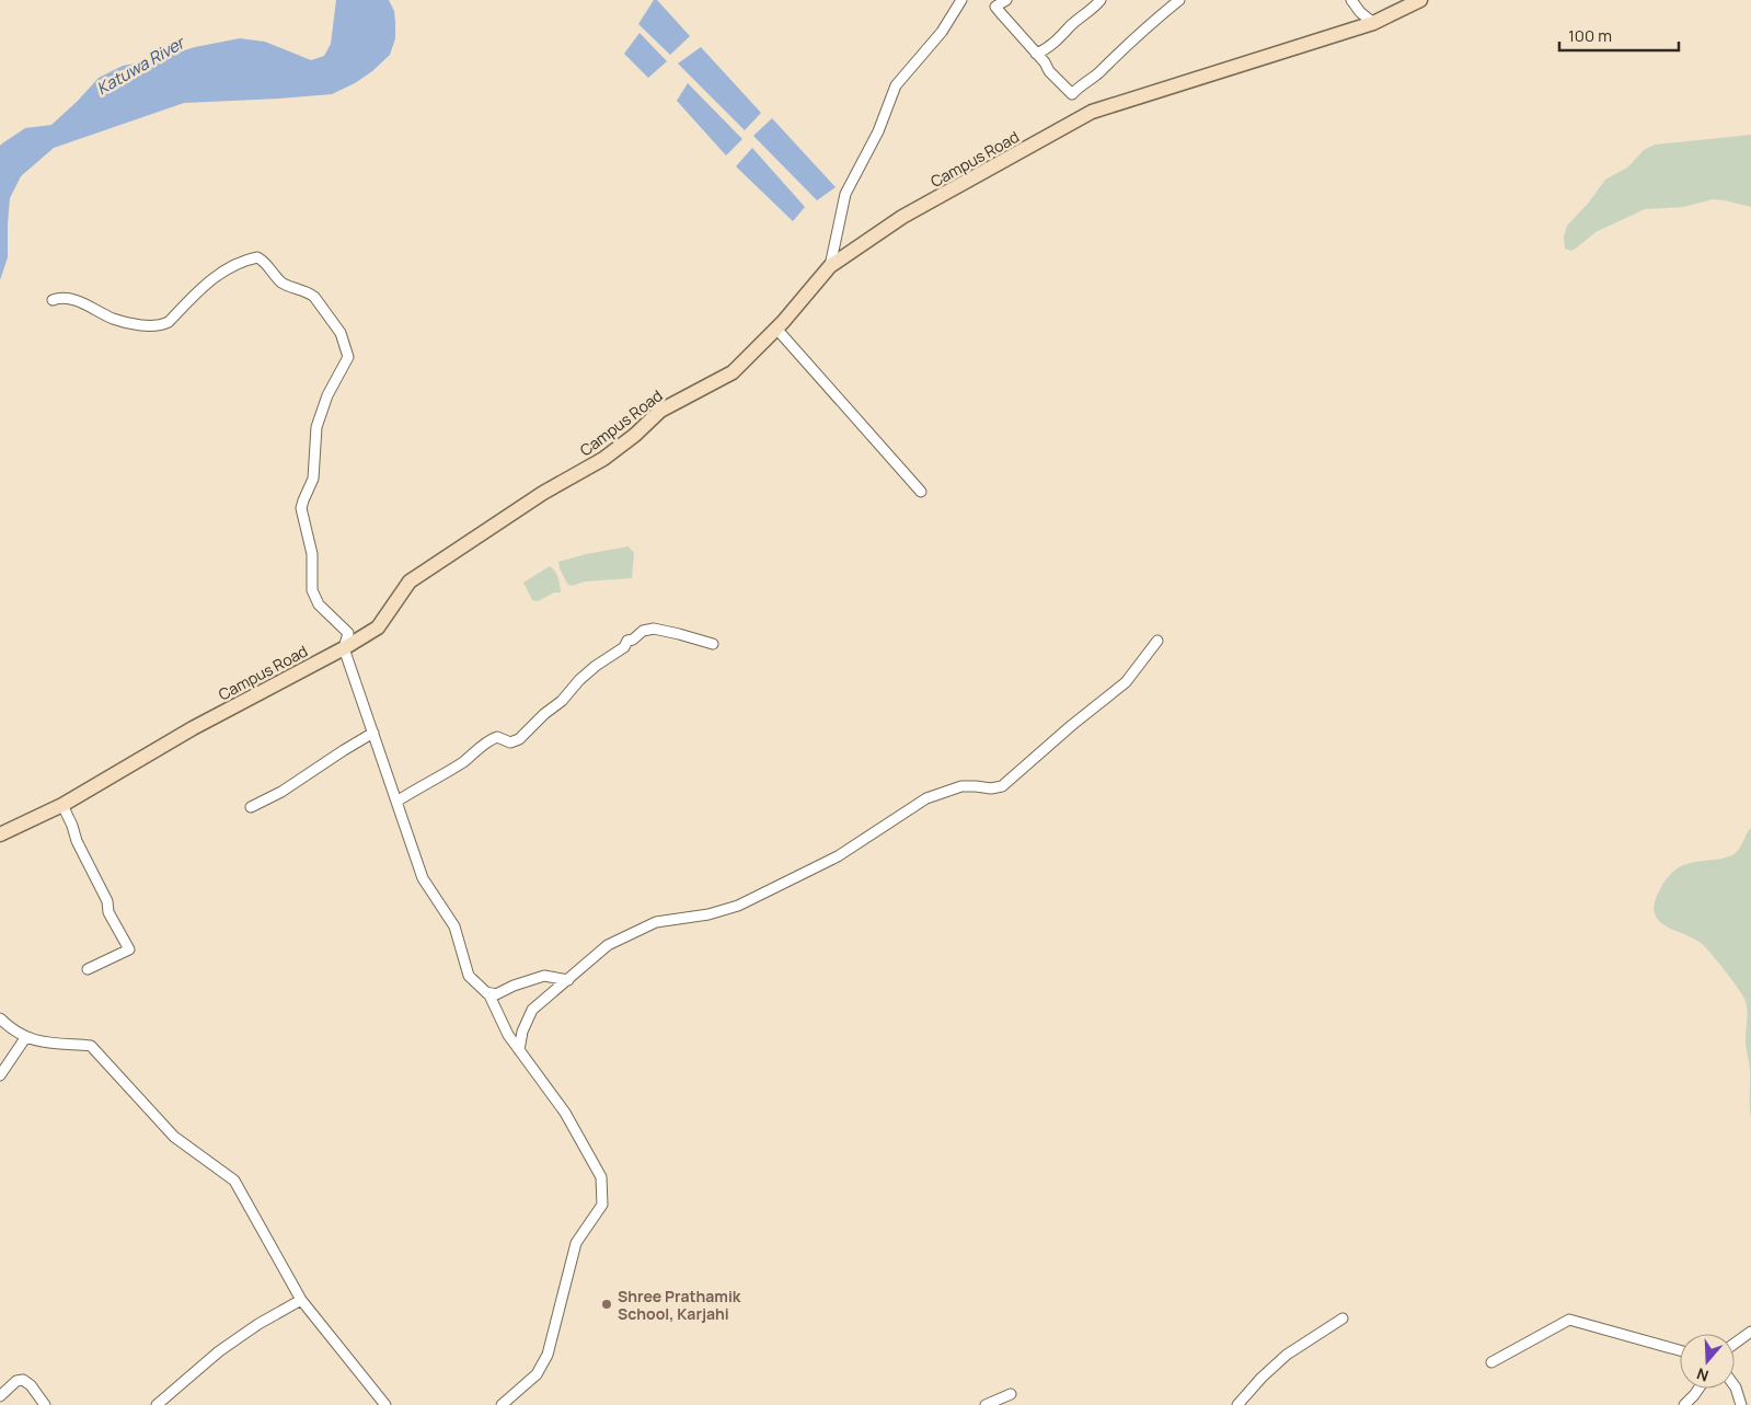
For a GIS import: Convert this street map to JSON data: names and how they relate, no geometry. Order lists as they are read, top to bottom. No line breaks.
{"streets":{"street":["Campus Road"]},"water":["Katuwa River"],"places":["Shree Prathamik School, Karjahi"],"scale_bar":"100 m","north":"bottom"}
